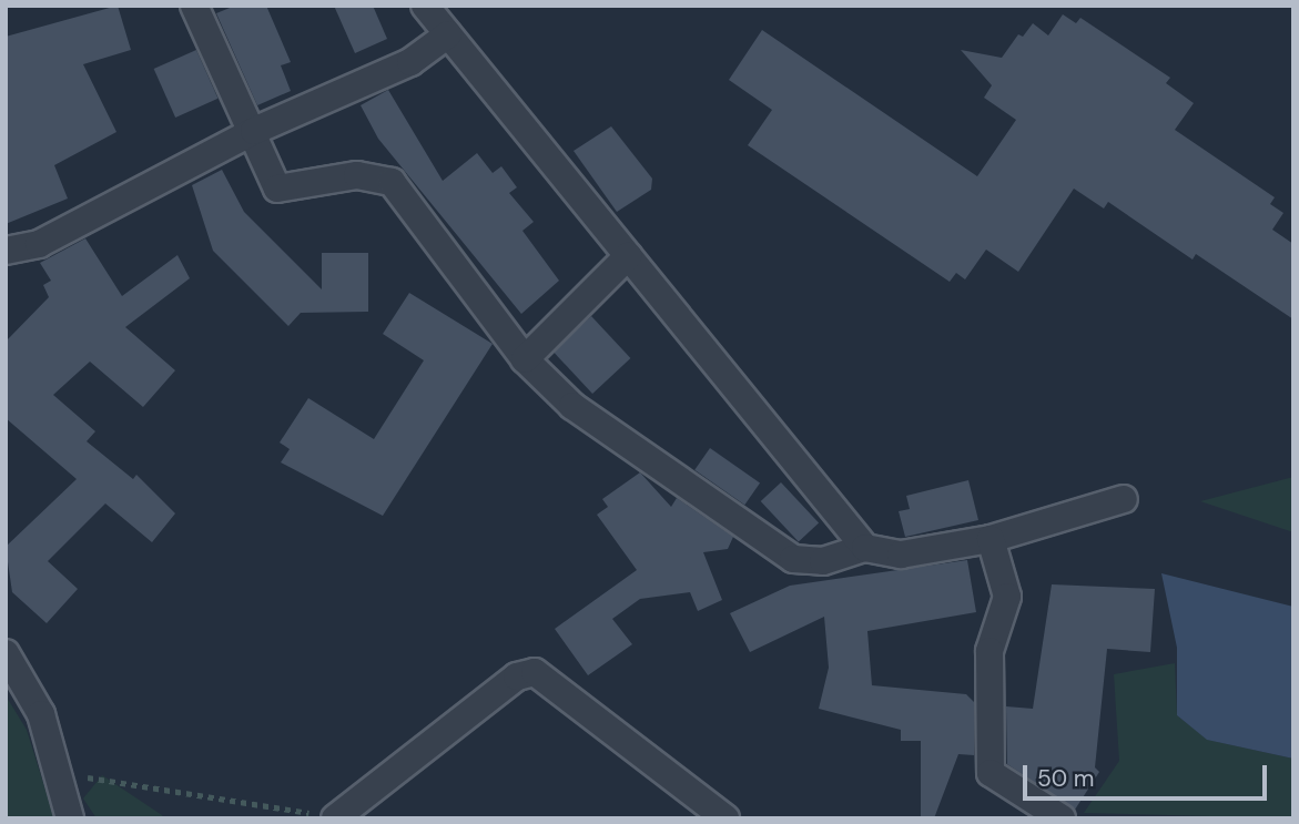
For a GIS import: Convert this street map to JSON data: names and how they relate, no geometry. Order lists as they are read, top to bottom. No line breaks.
{"scale_bar":"50 m"}
